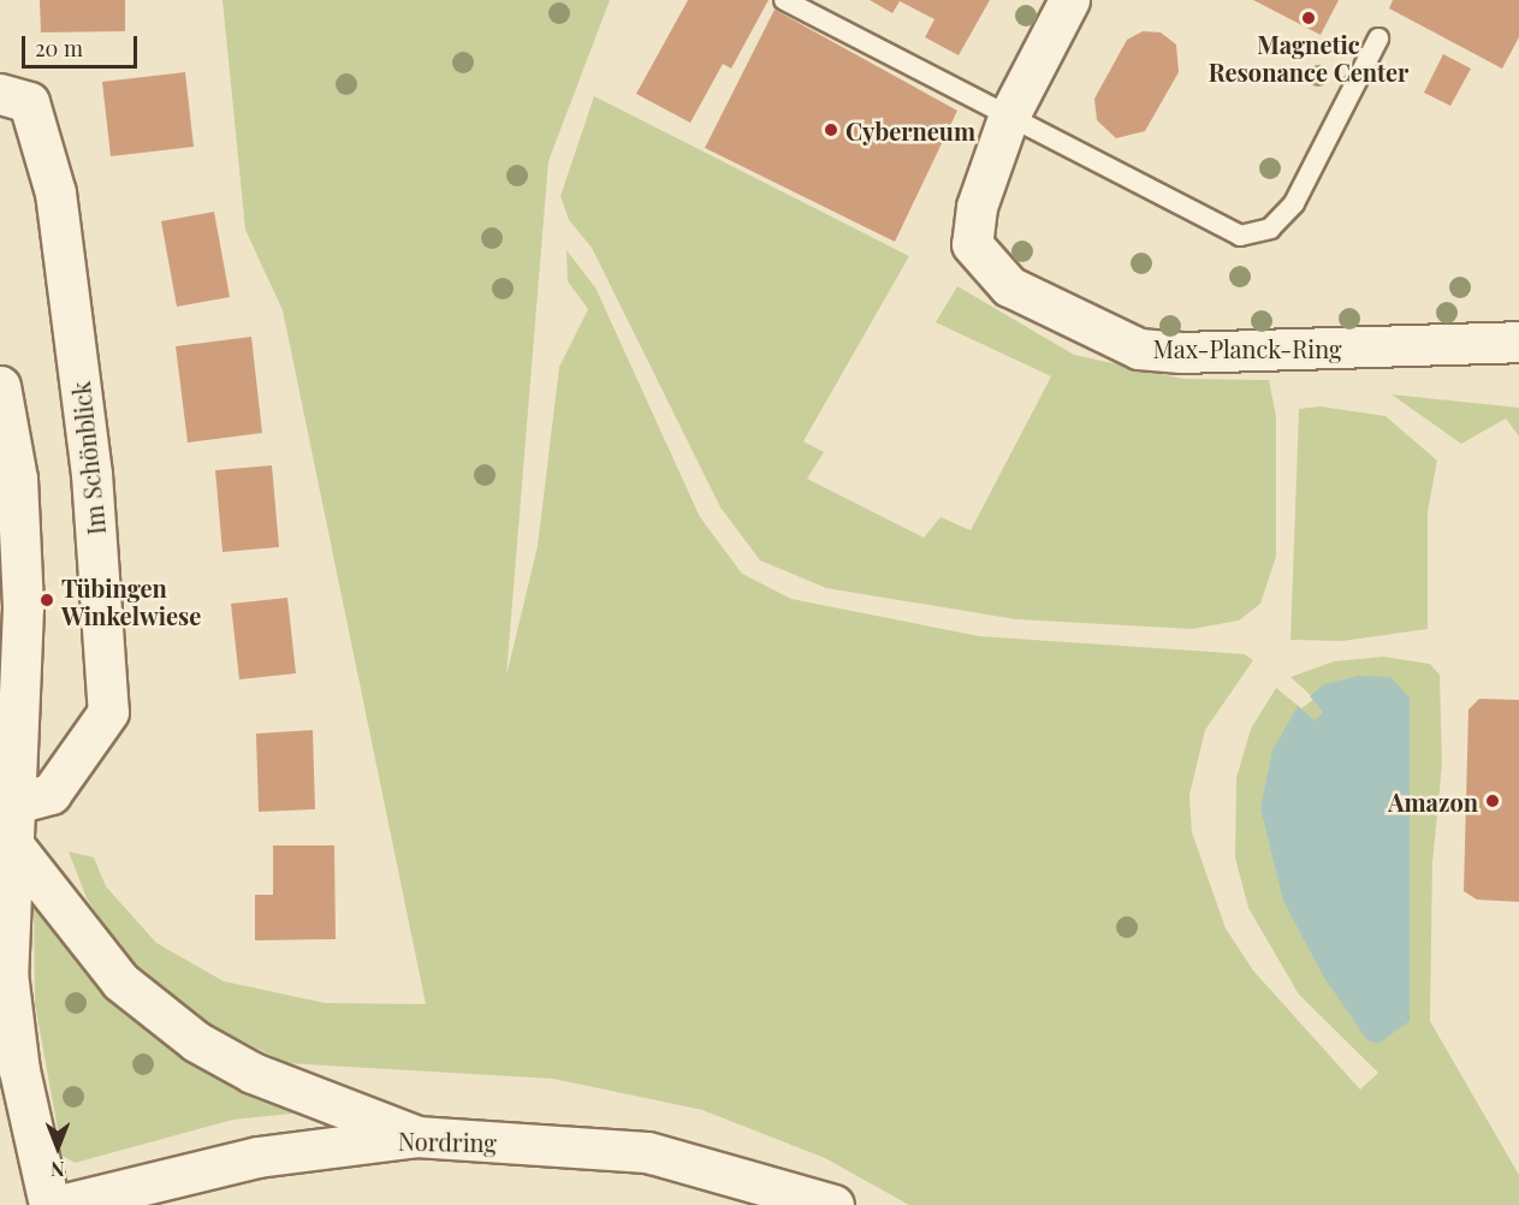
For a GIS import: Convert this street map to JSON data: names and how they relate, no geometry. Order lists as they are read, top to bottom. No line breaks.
{"streets":{"street":["Max-Planck-Ring","Im Schönblick","Nordring"]},"places":["Magnetic Resonance Center","Cyberneum","Tübingen Winkelwiese","Amazon"],"scale_bar":"20 m","north":"bottom"}
